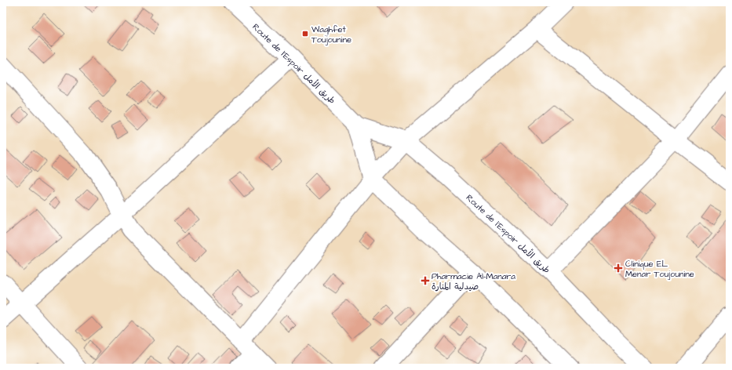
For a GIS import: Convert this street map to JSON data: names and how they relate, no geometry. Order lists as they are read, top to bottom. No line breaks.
{"streets":{"main road":["Route de l’Espoir طريق الأمل"]},"places":{"transit":["Waghfet Toujounine"],"health":["Clinique EL Menar Toujounine","Pharmacie Al-Manara صيدلية المنارة"]}}
